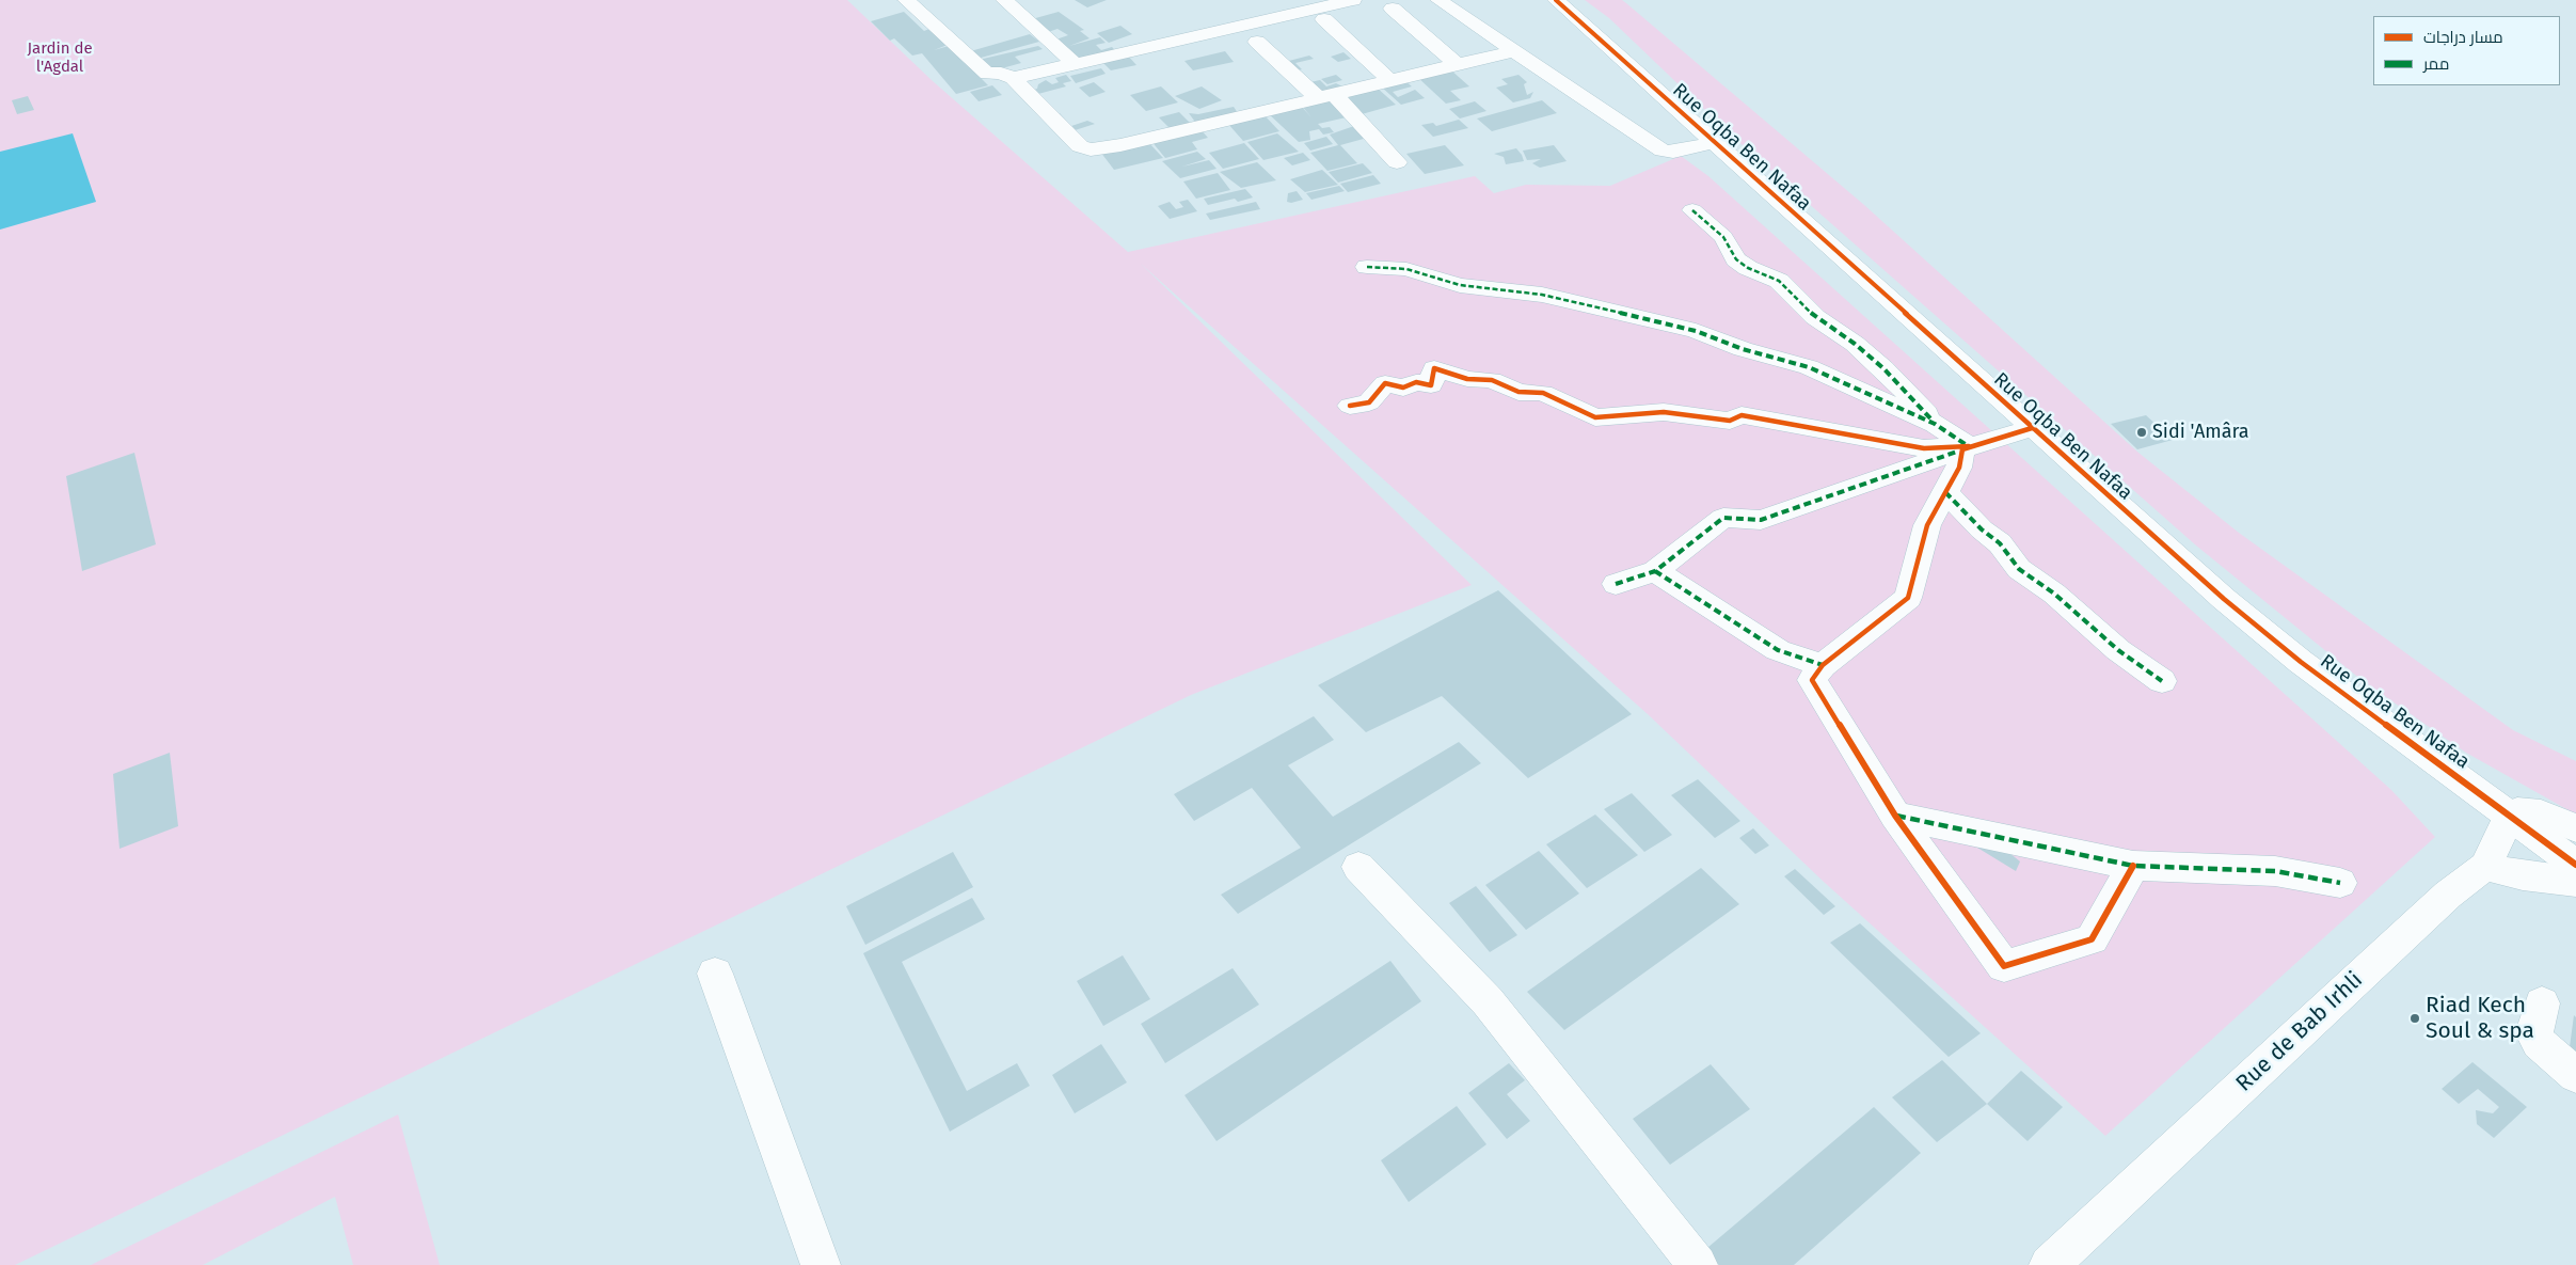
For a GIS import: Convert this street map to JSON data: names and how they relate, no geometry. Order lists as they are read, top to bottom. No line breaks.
{"streets":{"street":["Rue Oqba Ben Nafaa","Rue de Bab Irhli"]},"parks":["Jardin de l'Agdal"],"places":["Sidi 'Amâra","Riad Kech Soul & spa"],"legend":["مسار دراجات","ممر"]}
